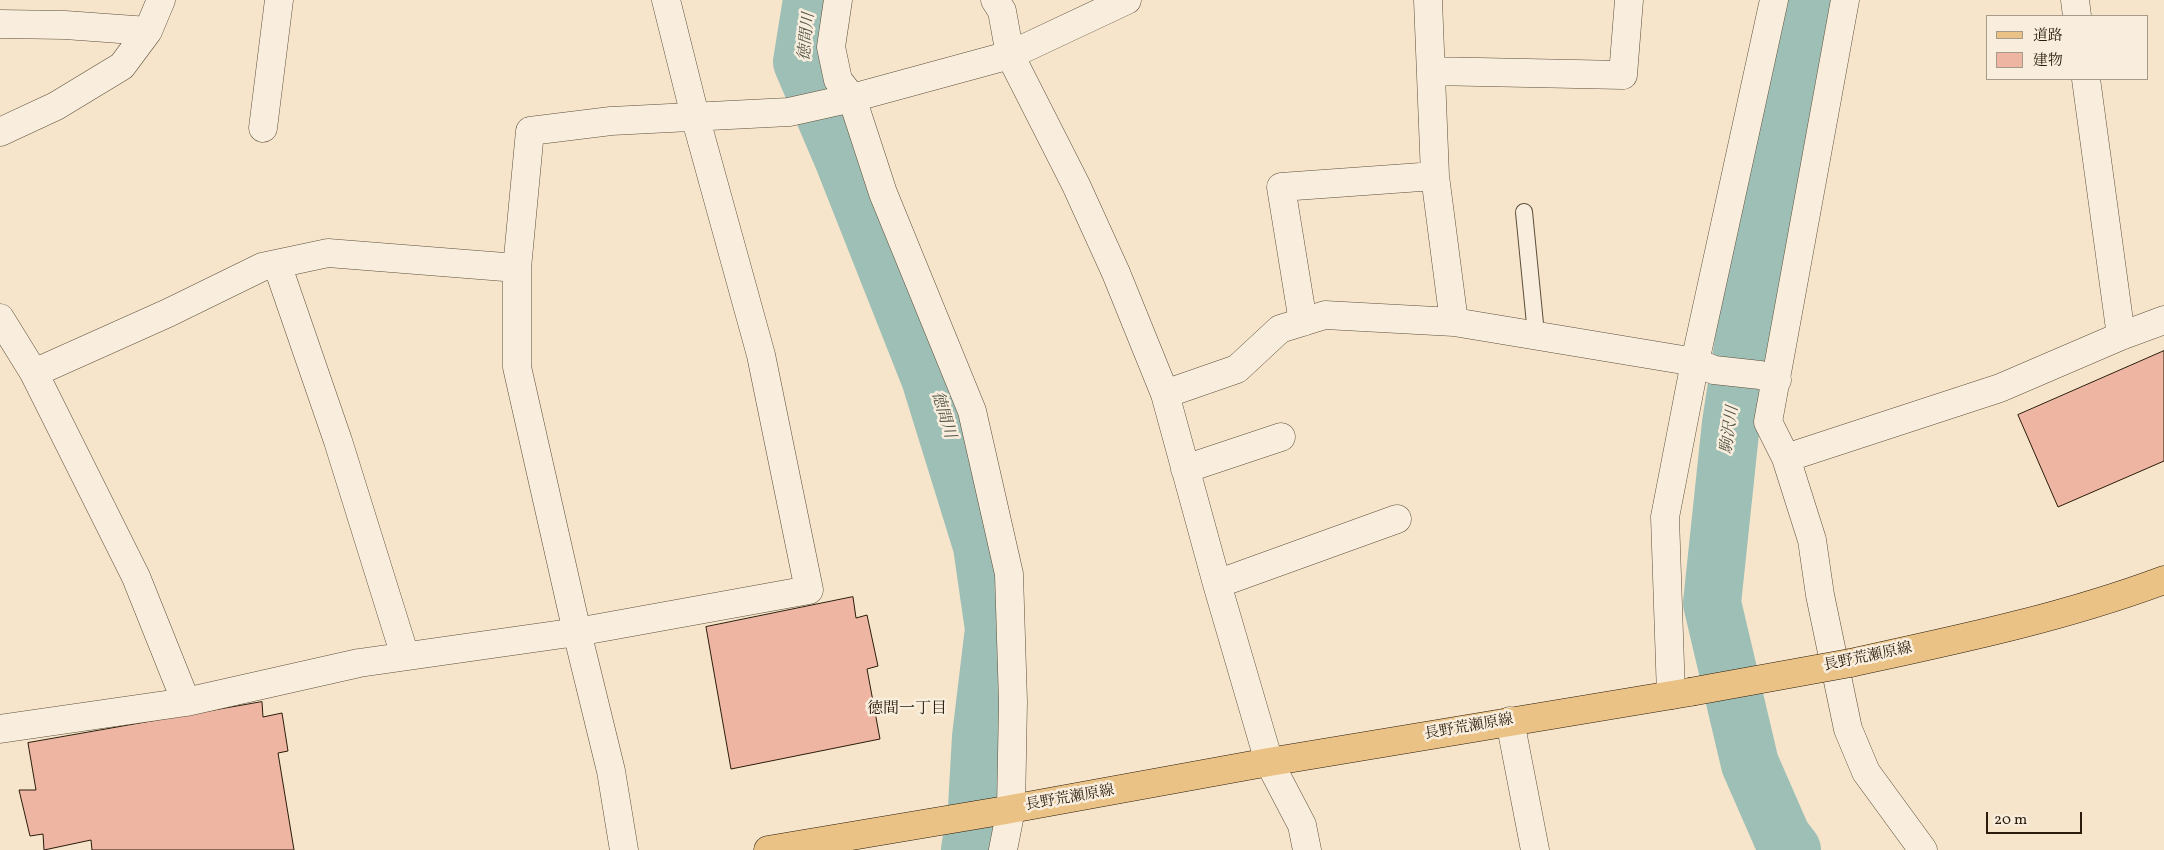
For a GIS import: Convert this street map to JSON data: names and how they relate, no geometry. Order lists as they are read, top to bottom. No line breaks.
{"streets":{"main road":["長野荒瀬原線"]},"districts":["徳間一丁目"],"water":["徳間川","駒沢川"],"legend":["道路","建物"],"scale_bar":"20 m"}
